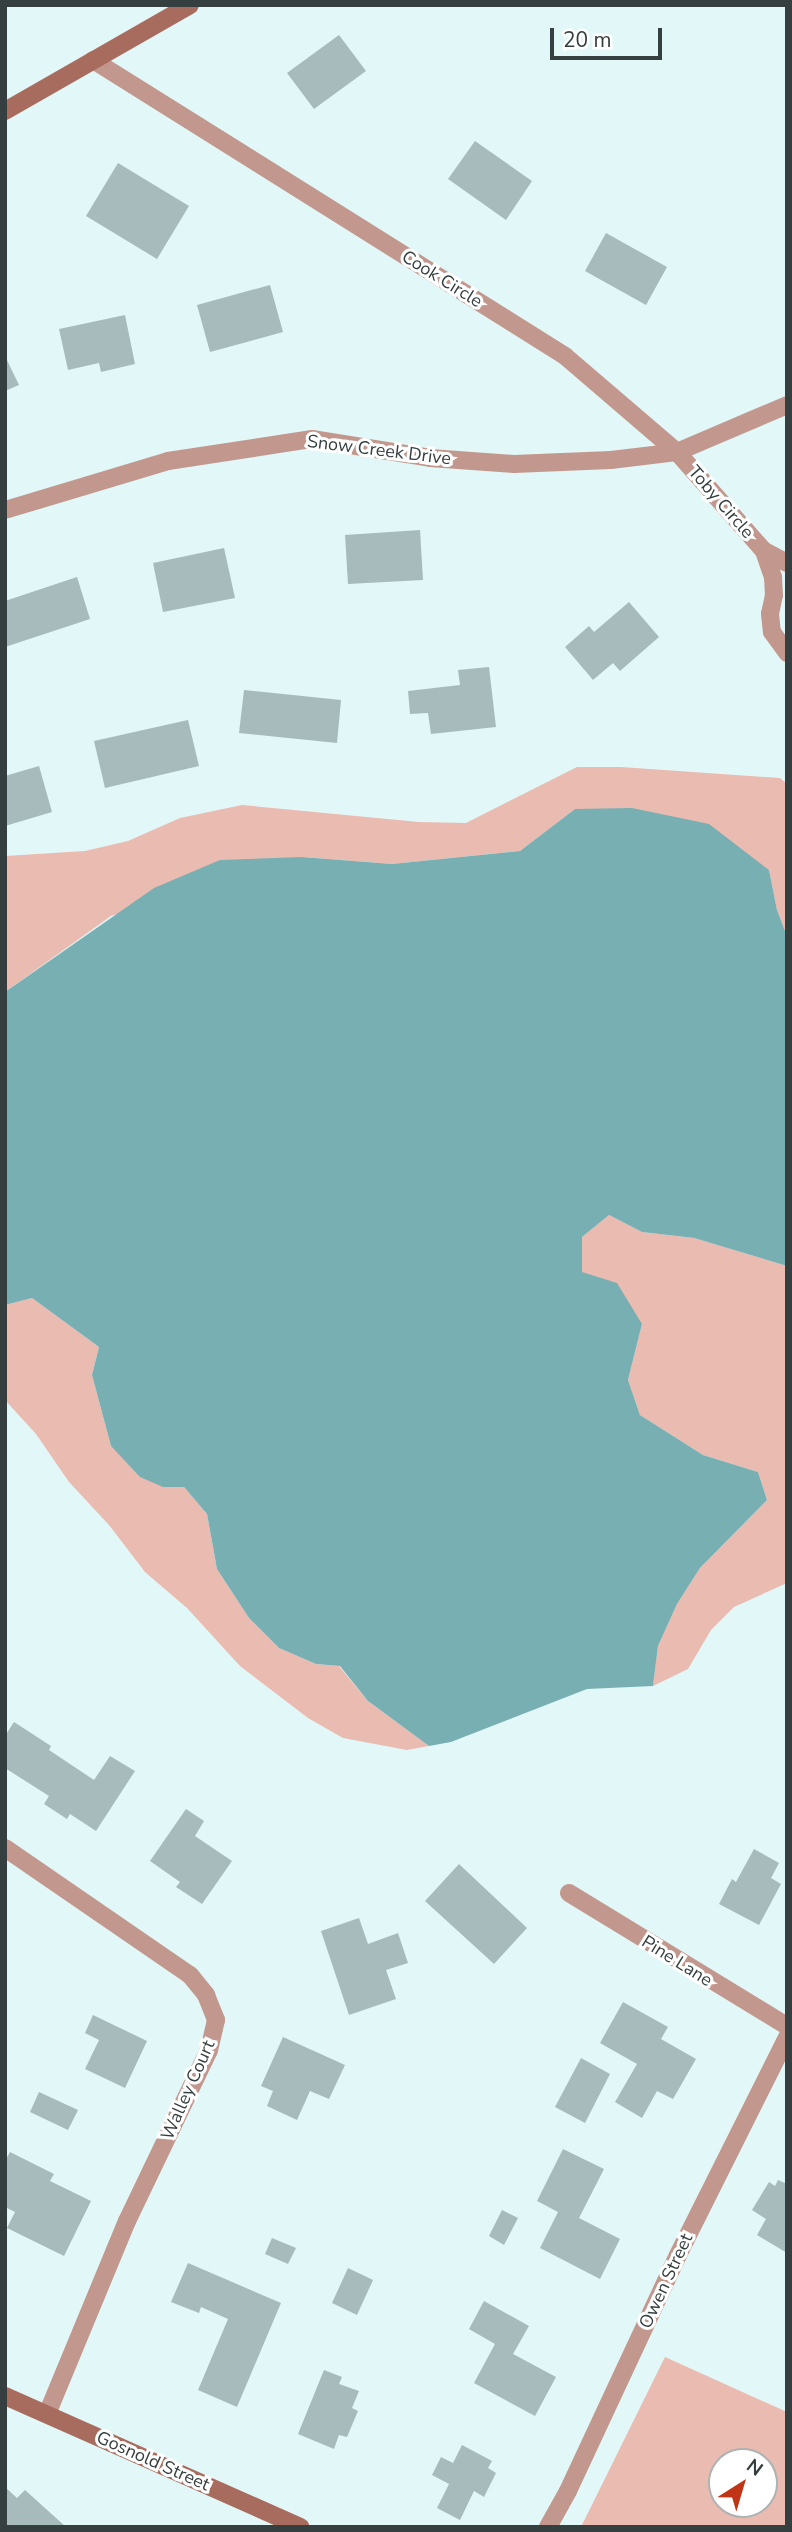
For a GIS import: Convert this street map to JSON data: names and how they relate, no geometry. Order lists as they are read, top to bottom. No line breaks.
{"streets":{"main road":["Gosnold Street"],"street":["Cook Circle","Snow Creek Drive","Toby Circle","Pine Lane","Walley Court","Owen Street"]},"crossings":[["Cook Circle","Snow Creek Drive"],["Cook Circle","Toby Circle"],["Snow Creek Drive","Toby Circle"],["Walley Court","Gosnold Street"]],"scale_bar":"20 m","north":"top right"}
